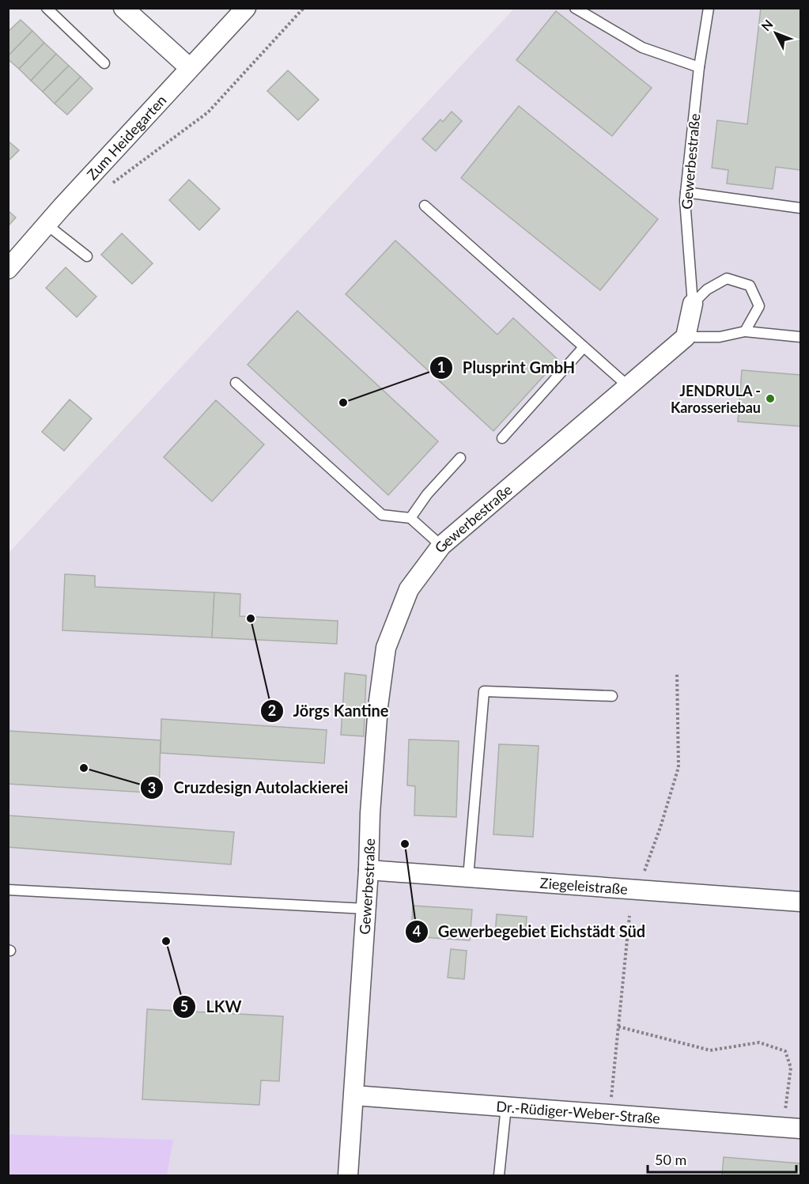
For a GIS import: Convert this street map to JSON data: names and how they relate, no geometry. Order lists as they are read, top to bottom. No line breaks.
{"streets":{"street":["Zum Heidegarten","Gewerbestraße","Ziegeleistraße","Dr.-Rüdiger-Weber-Straße"]},"crossings":[["Gewerbestraße","Ziegeleistraße"],["Gewerbestraße","Dr.-Rüdiger-Weber-Straße"]],"places":["JENDRULA - Karosseriebau","Plusprint GmbH","Jörgs Kantine","Cruzdesign Autolackierei","Gewerbegebiet Eichstädt Süd","LKW"],"scale_bar":"50 m","north":"top left"}
